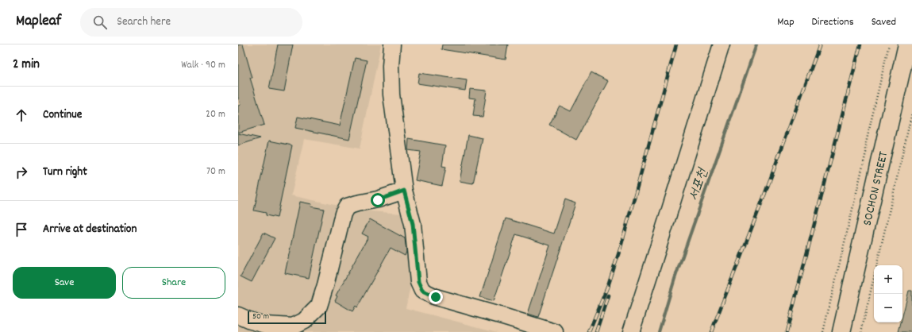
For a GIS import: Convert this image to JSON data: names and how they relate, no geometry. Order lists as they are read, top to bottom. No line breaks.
{"streets":{"main road":["SOCHON STREET"]},"water":["서포천"],"scale_bar":"50 m","page":{"header":"Mapleaf","search":"Search here","nav":["Map","Directions","Saved"],"heading":["2 min","Walk · 90 m"],"list":[["Continue","20 m"],["Turn right","70 m"],"Arrive at destination"],"buttons":["Save","Share"],"map_buttons":["+","−"],"scale":"50 m"}}
